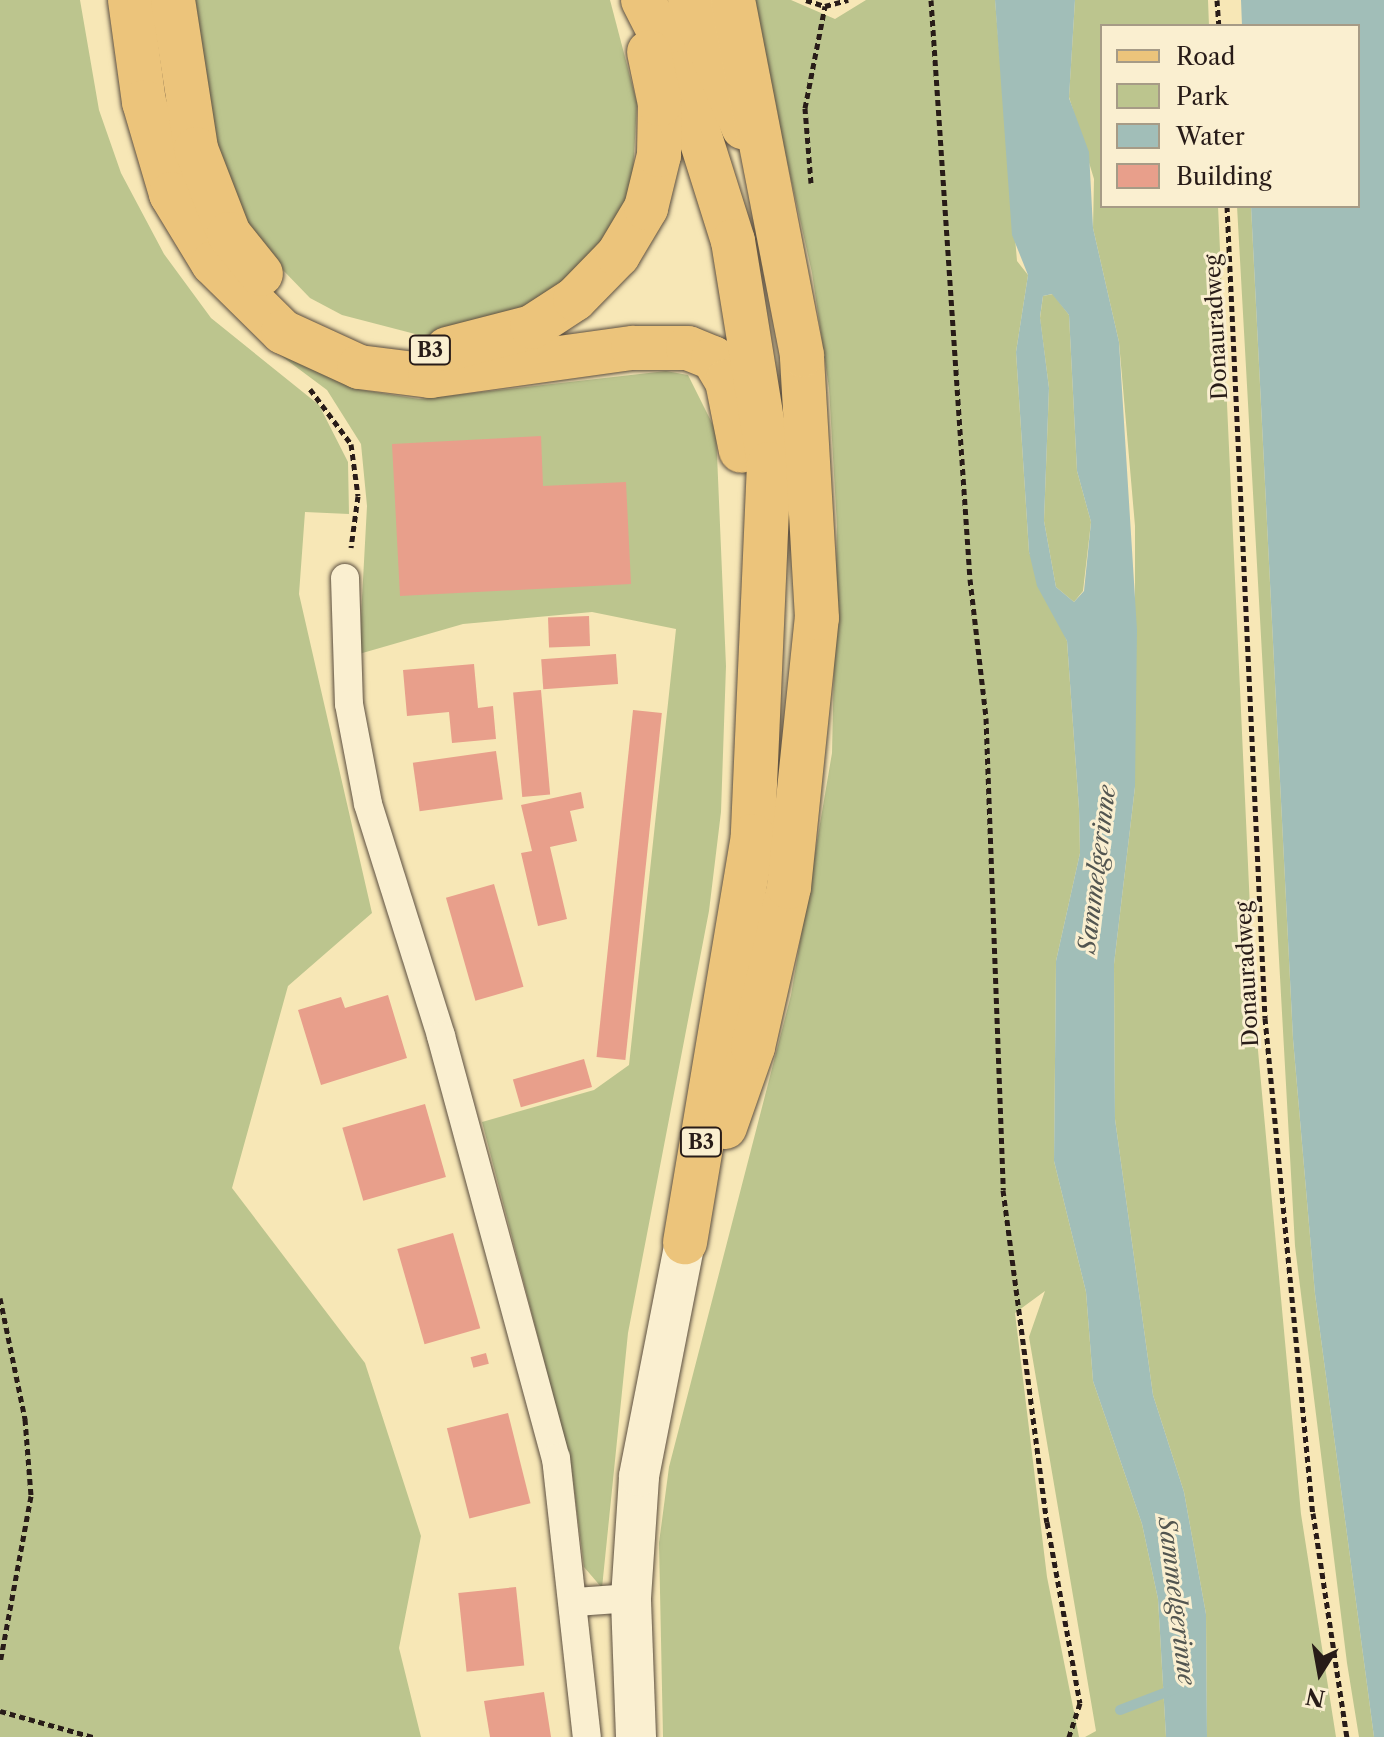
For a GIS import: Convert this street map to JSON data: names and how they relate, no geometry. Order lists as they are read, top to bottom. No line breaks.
{"streets":{"main road":["B3"],"path":["Donauradweg"]},"water":["Sammelgerinne"],"legend":["Road","Park","Water","Building"],"north":"bottom"}
